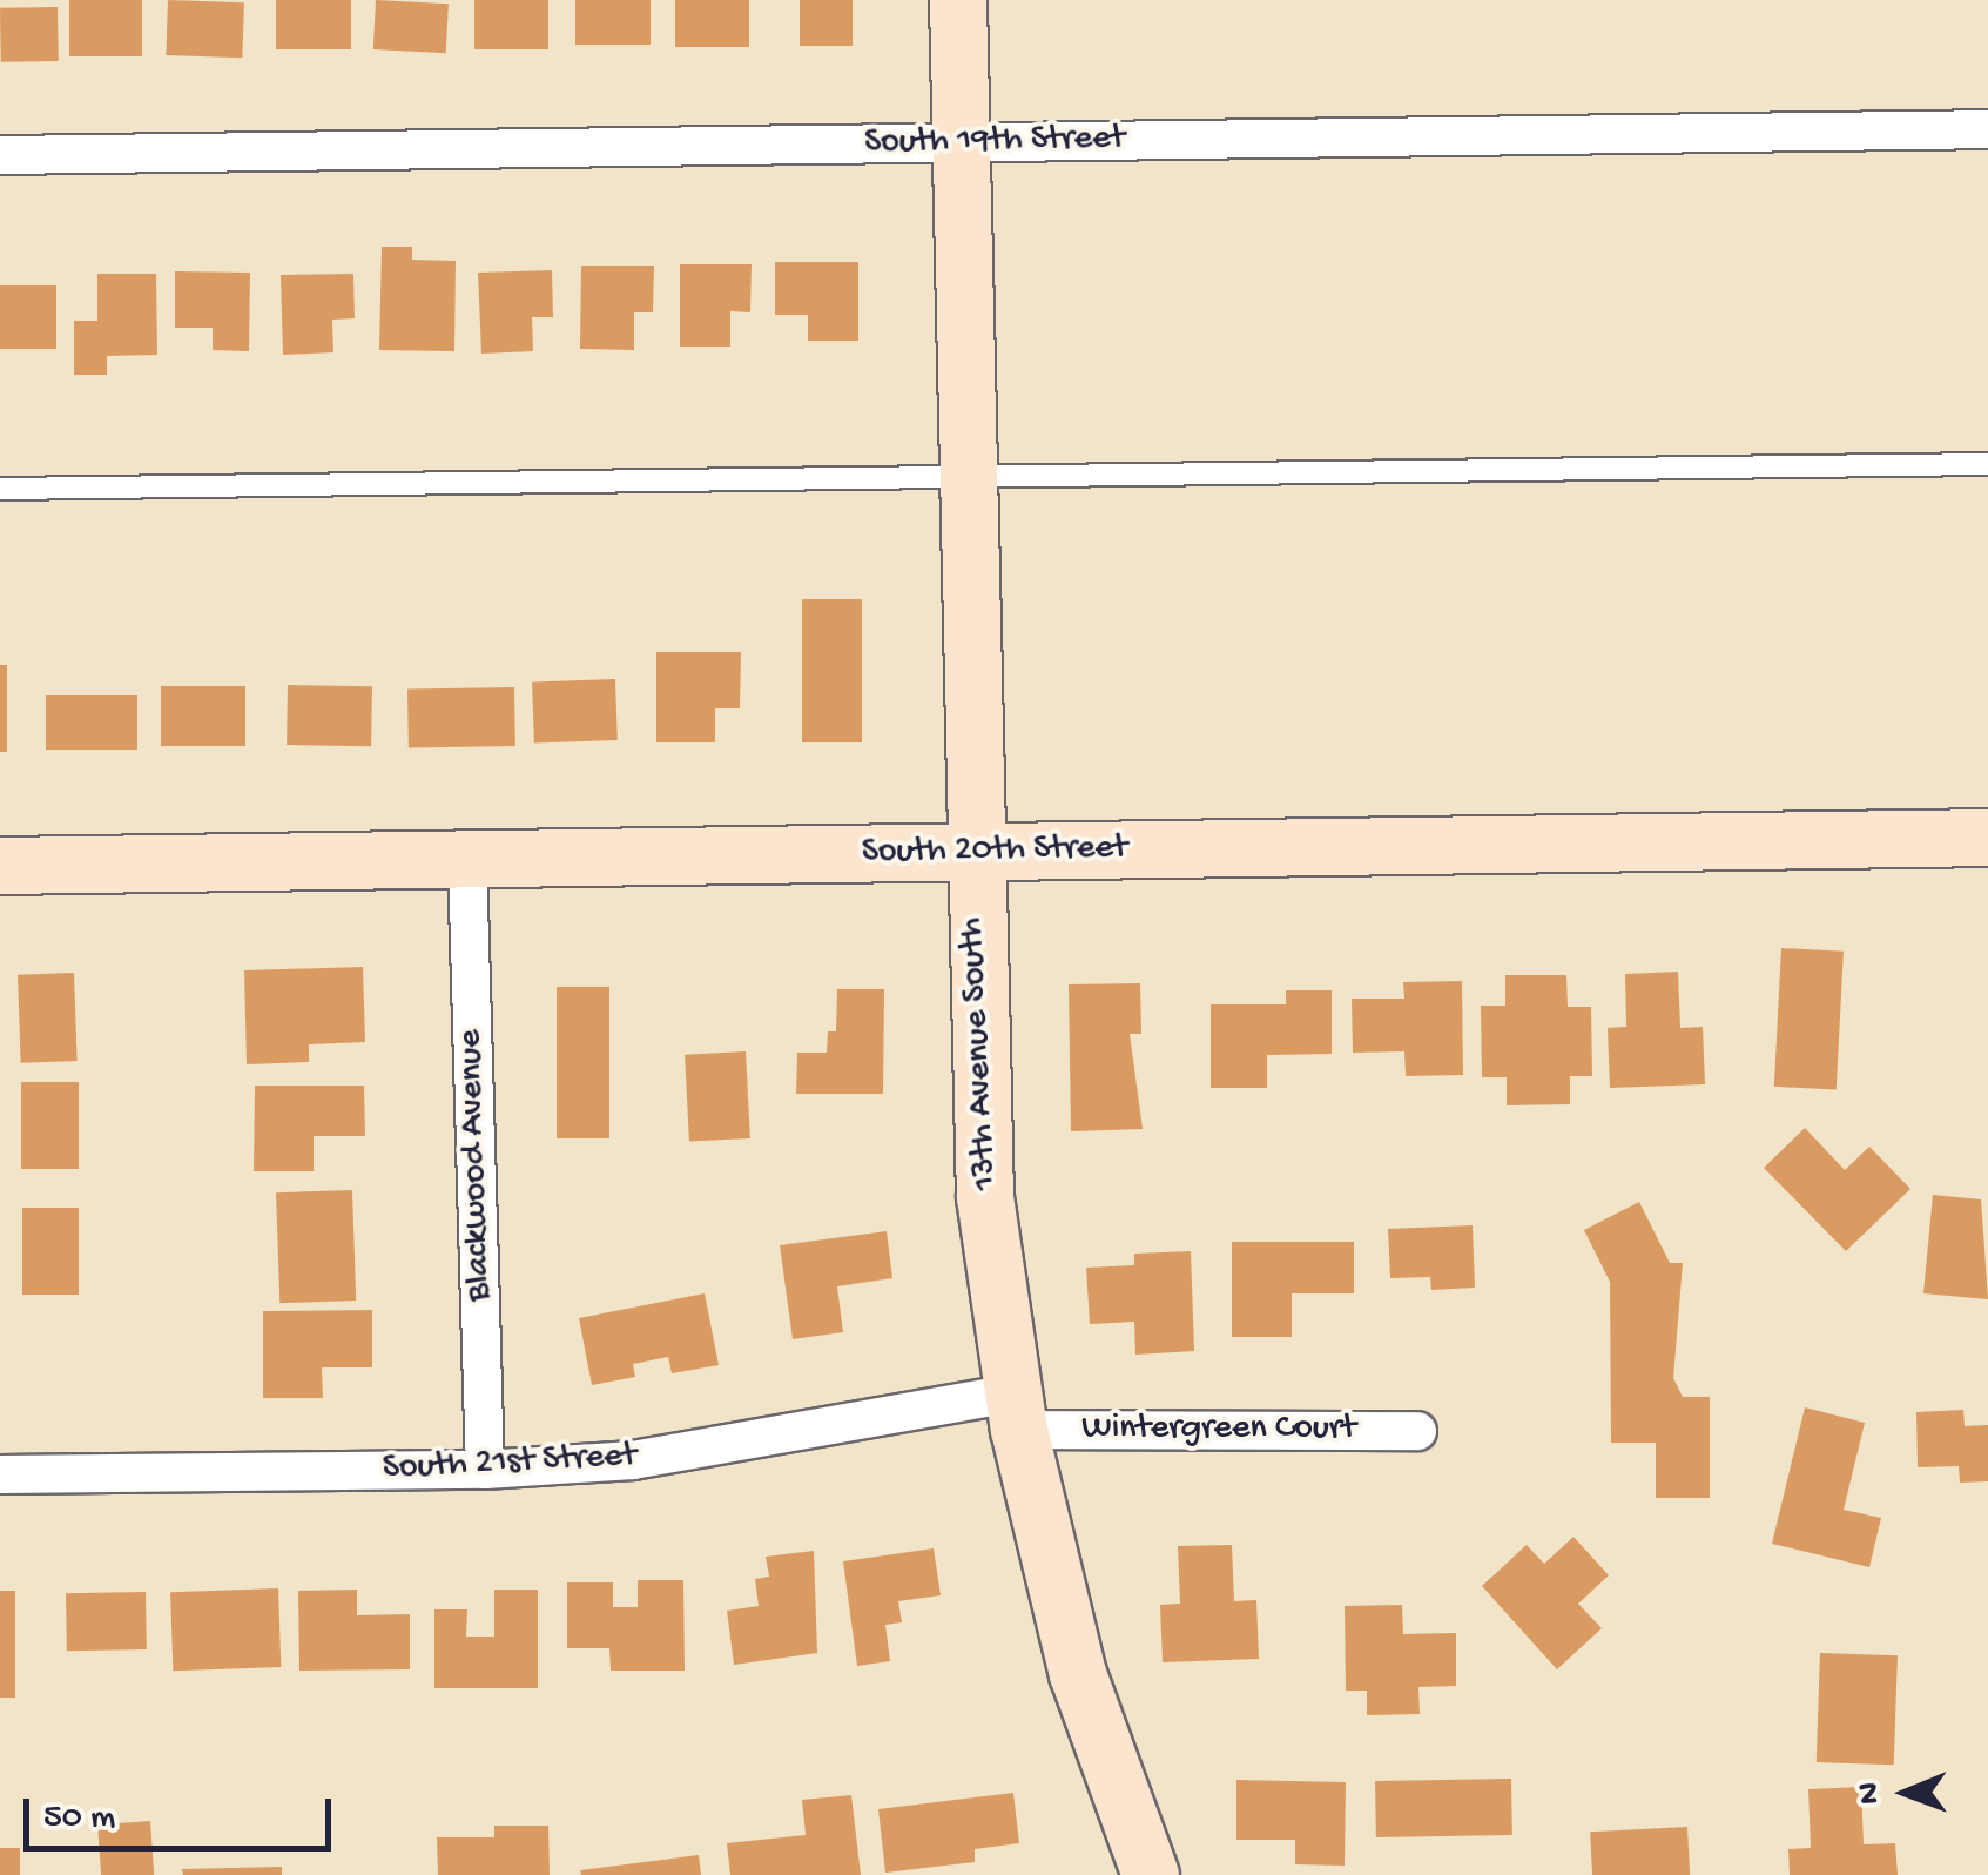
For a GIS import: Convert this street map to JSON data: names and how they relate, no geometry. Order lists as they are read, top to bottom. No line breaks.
{"streets":{"street":["South 19th Street","South 20th Street","13th Avenue South","Blackwood Avenue","Wintergreen Court","South 21st Street"]},"crossings":[["South 19th Street","13th Avenue South"],["South 20th Street","13th Avenue South"],["South 20th Street","Blackwood Avenue"],["13th Avenue South","Wintergreen Court"],["13th Avenue South","South 21st Street"],["Blackwood Avenue","South 21st Street"],["Wintergreen Court","South 21st Street"]],"scale_bar":"50 m","north":"left"}
